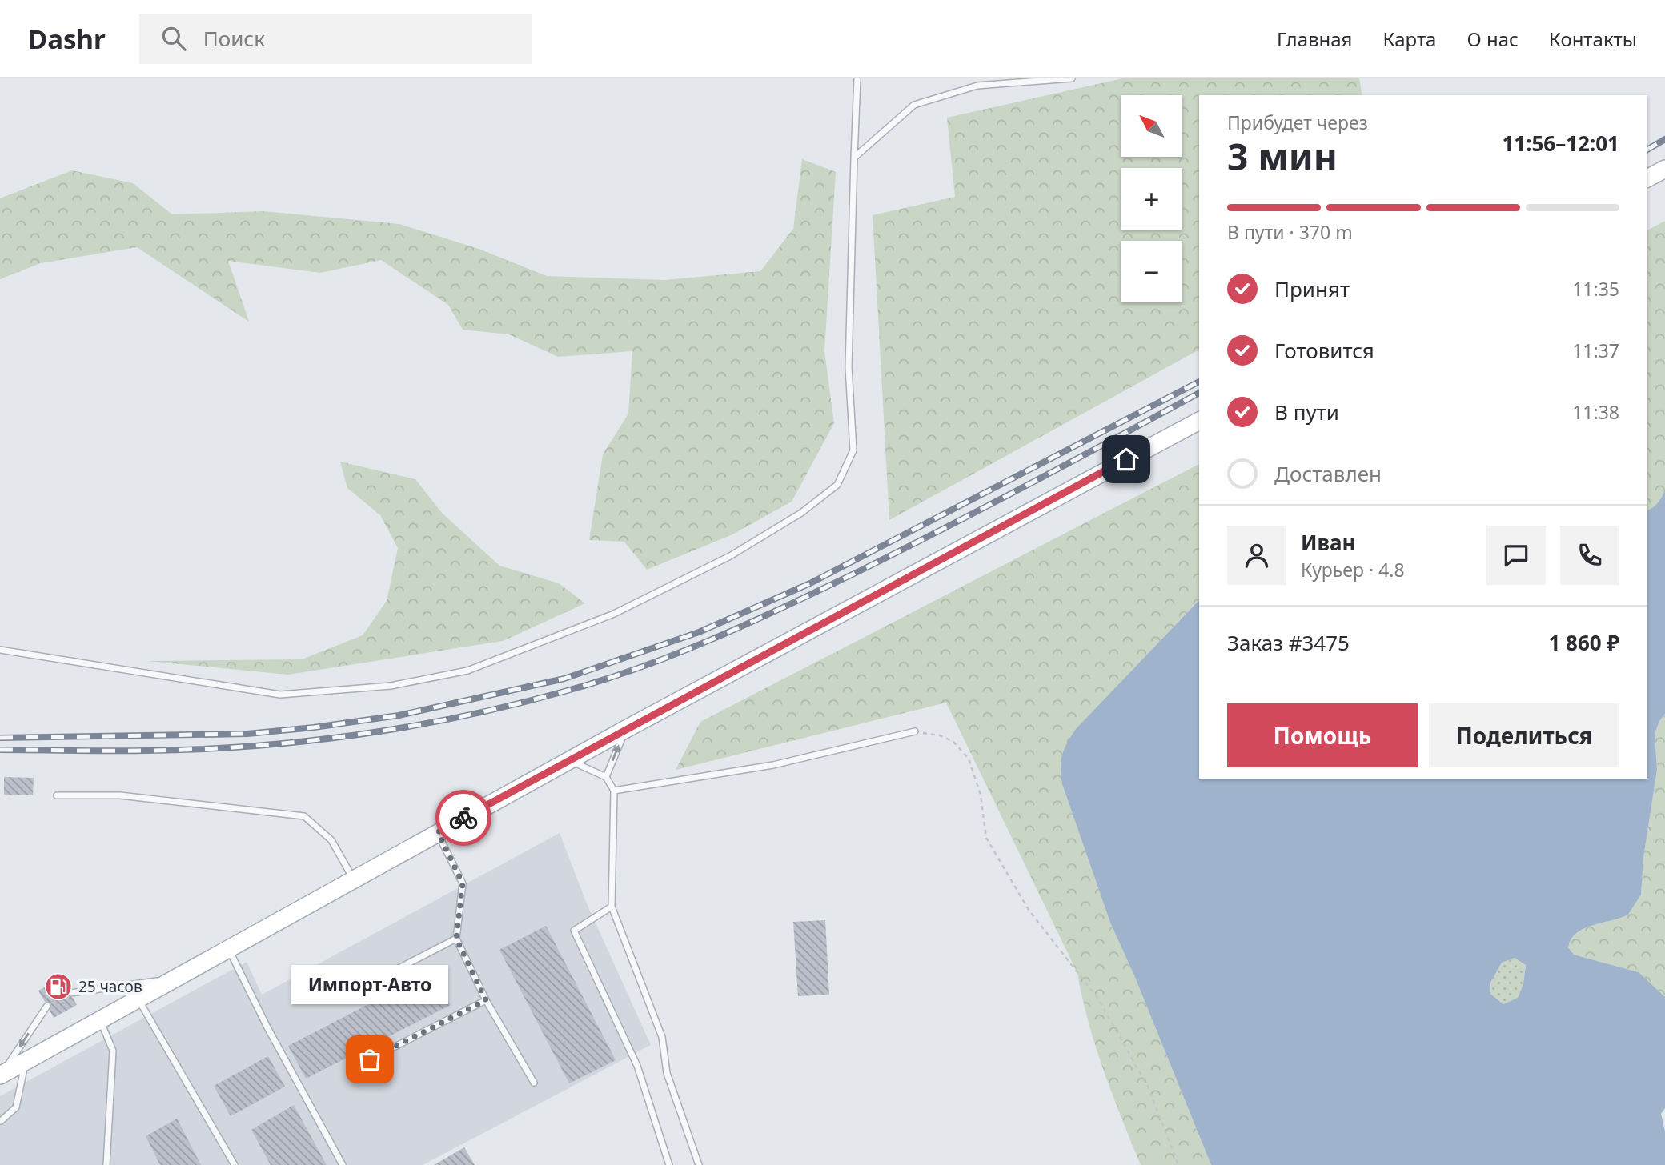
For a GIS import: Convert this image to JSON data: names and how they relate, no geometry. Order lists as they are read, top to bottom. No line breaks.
{"places":{"fuel station":["25 часов"],"other":["Импорт-Авто"]},"north":"top left","page":{"header":"Dashr","search":"Поиск","nav":["Главная","Карта","О нас","Контакты"],"map_buttons":["+","−"],"heading":["3 мин","Прибудет через","11:56–12:01"],"panel":["Иван","Курьер · 4.8","Заказ #3475","1 860 ₽"],"bar":"В пути · 370 m","list":[["Принят","11:35"],["Готовится","11:37"],["В пути","11:38"],"Доставлен"],"buttons":["Помощь","Поделиться"],"bubble":"Импорт-Авто"}}
